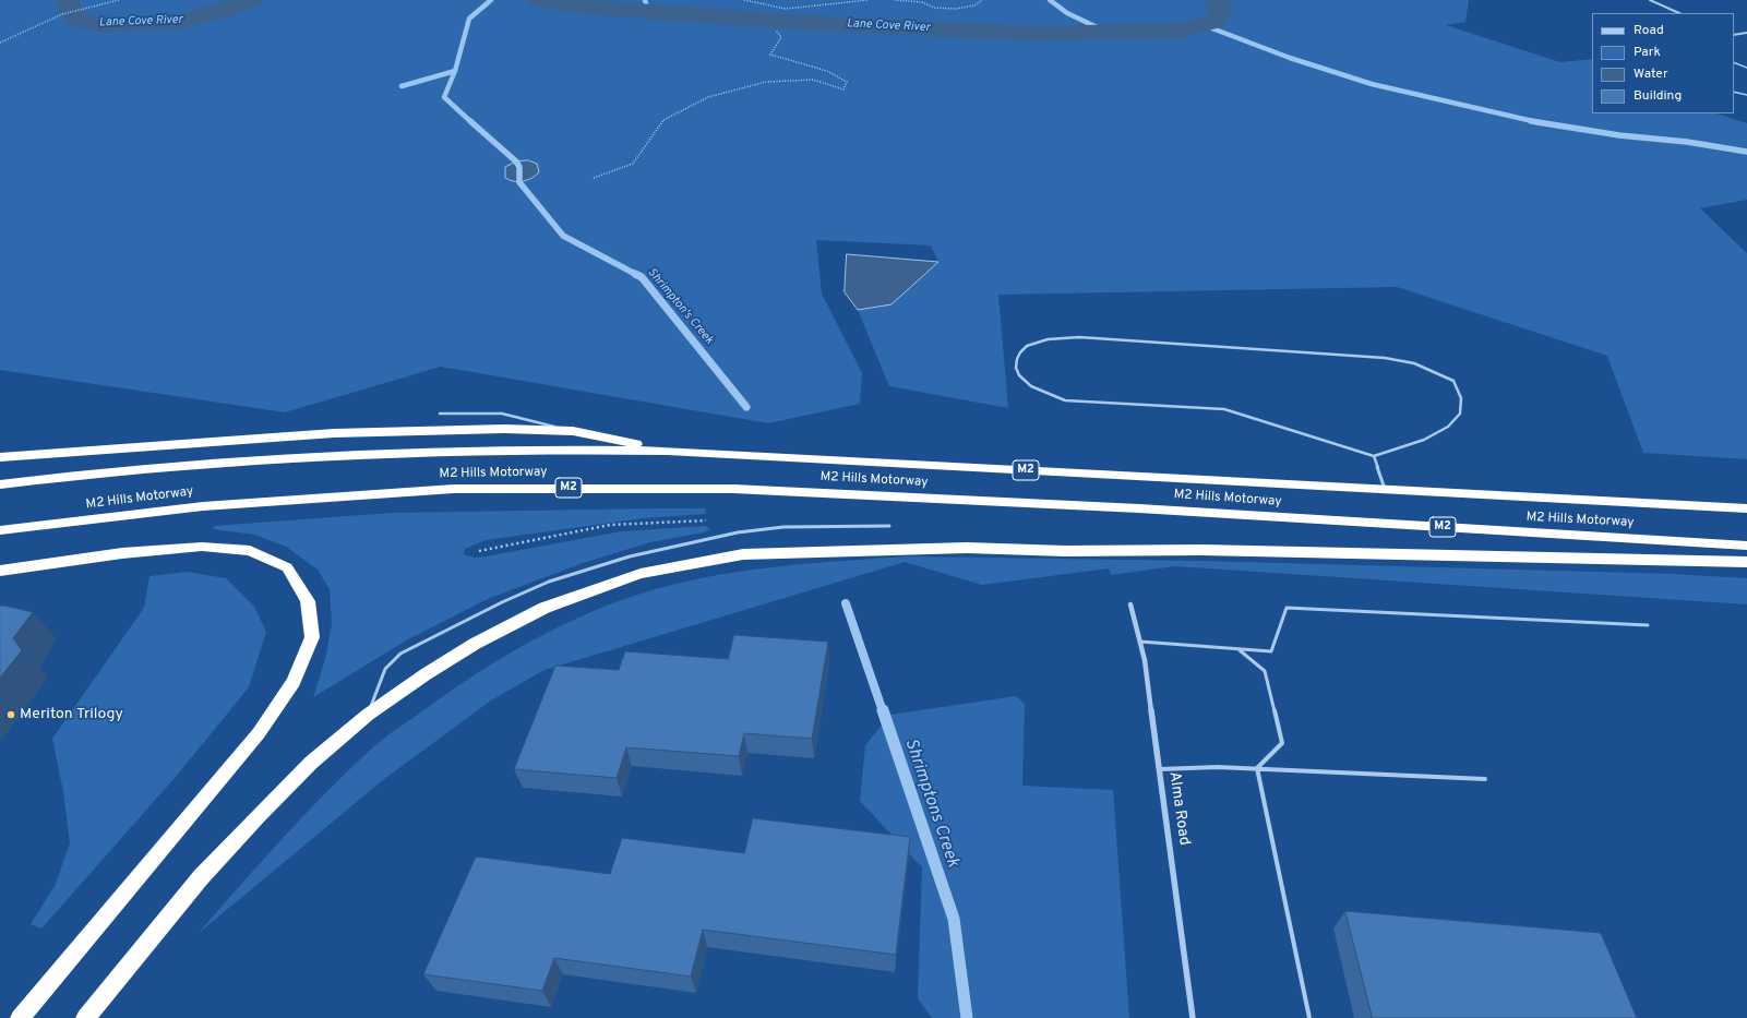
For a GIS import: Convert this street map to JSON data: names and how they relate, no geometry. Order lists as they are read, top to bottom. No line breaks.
{"streets":{"highway":["M2","M2 Hills Motorway"],"street":["Alma Road"]},"crossings":[["M2","M2 Hills Motorway"]],"water":["Lane Cove River","Shrimpton's Creek","Shrimptons Creek"],"places":["Meriton Trilogy"],"legend":["Road","Park","Water","Building"]}
